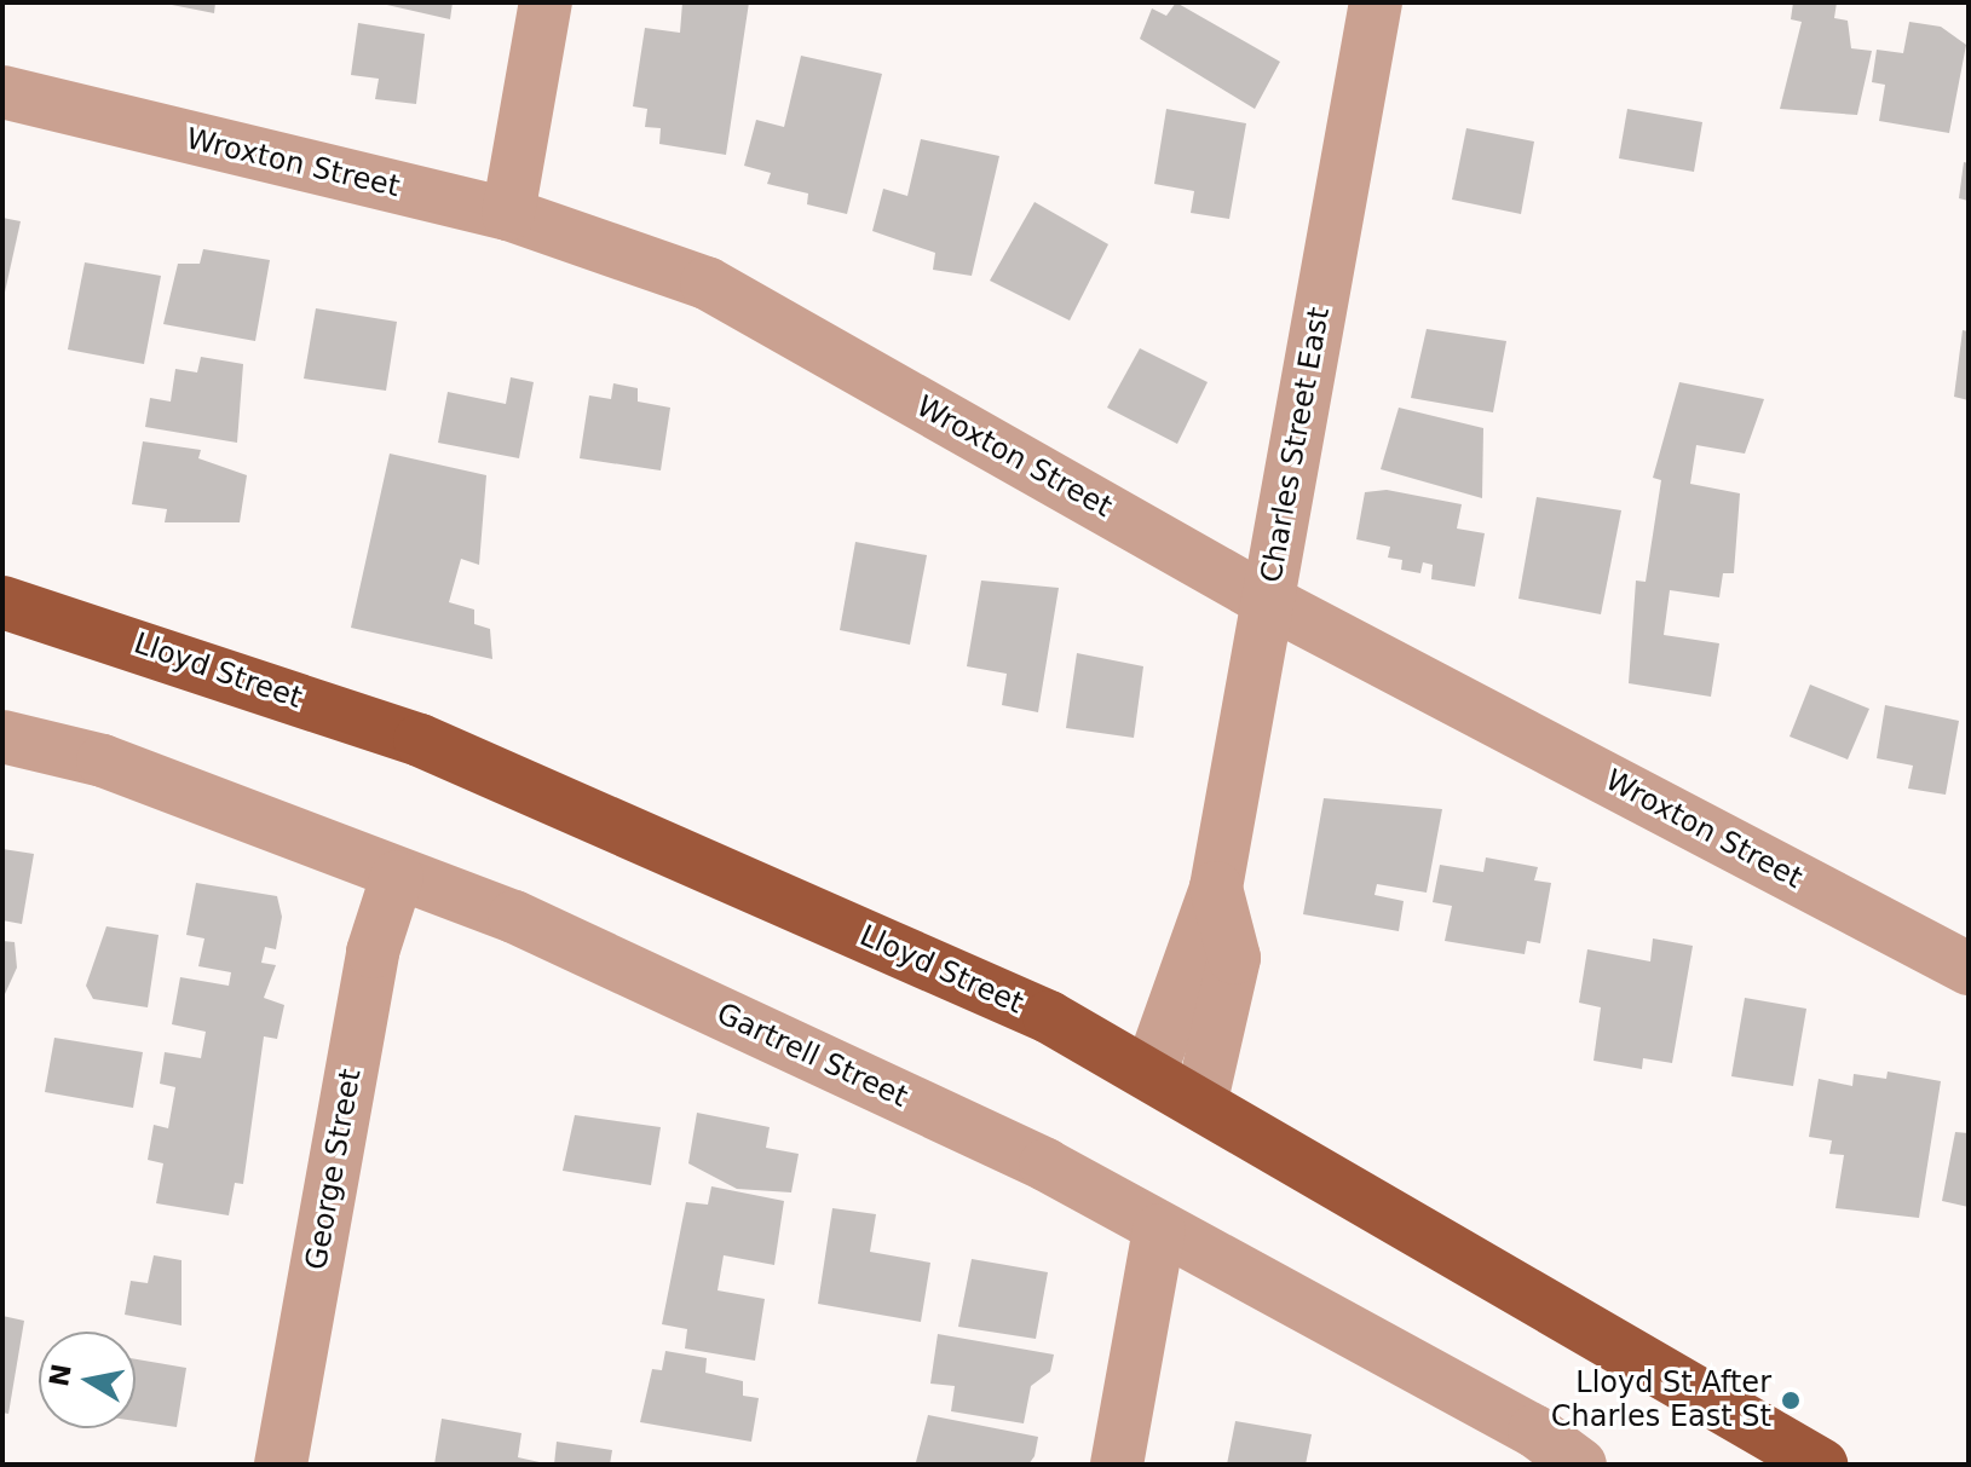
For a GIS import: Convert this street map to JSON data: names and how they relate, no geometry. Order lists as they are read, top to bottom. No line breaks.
{"streets":{"main road":["Lloyd Street"],"street":["Wroxton Street","Charles Street East","Gartrell Street","George Street"]},"crossings":[["Wroxton Street","Charles Street East"],["Charles Street East","Lloyd Street"],["Gartrell Street","George Street"]],"places":["Lloyd St After Charles East St"],"north":"left"}
